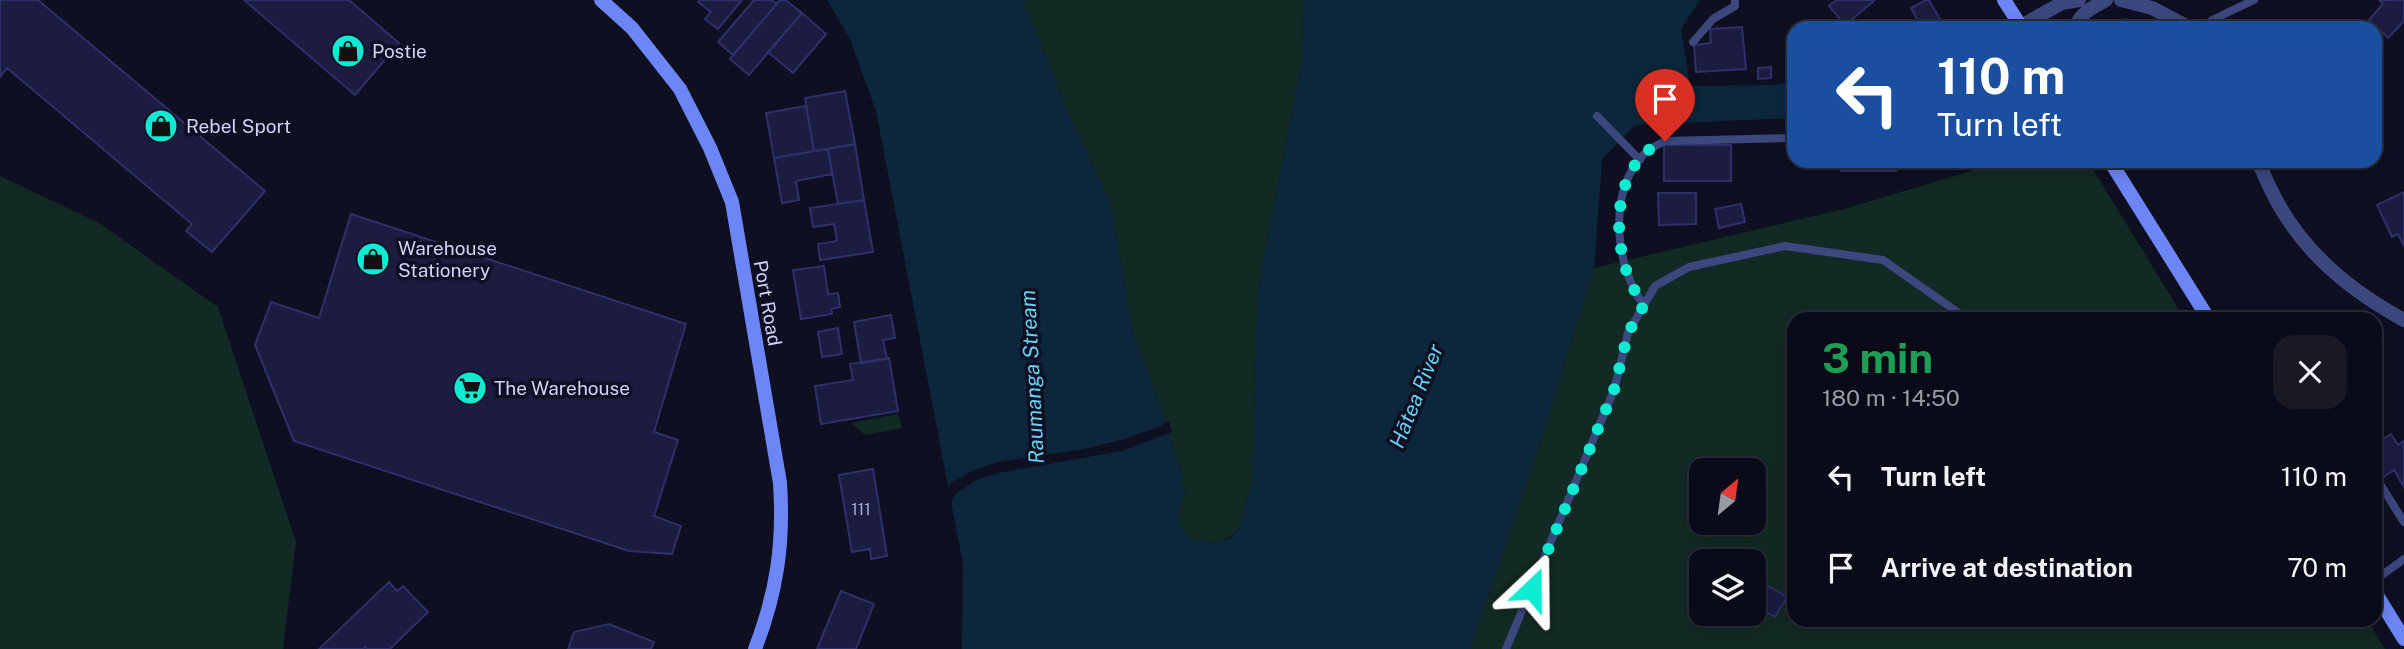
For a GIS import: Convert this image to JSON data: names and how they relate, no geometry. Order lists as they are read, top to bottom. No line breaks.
{"streets":{"main road":["Port Road"]},"water":["Raumanga Stream","Hātea River"],"places":{"shop":["Postie","Rebel Sport","Warehouse Stationery"],"supermarket":["The Warehouse"]},"house_numbers":["111"],"north":"top right","page":{"turn":["110 m","Turn left"],"heading":["3 min","180 m · 14:50"],"list":[{"name":"Turn left","value":"110 m"},{"name":"Arrive at destination","value":"70 m"}]}}
